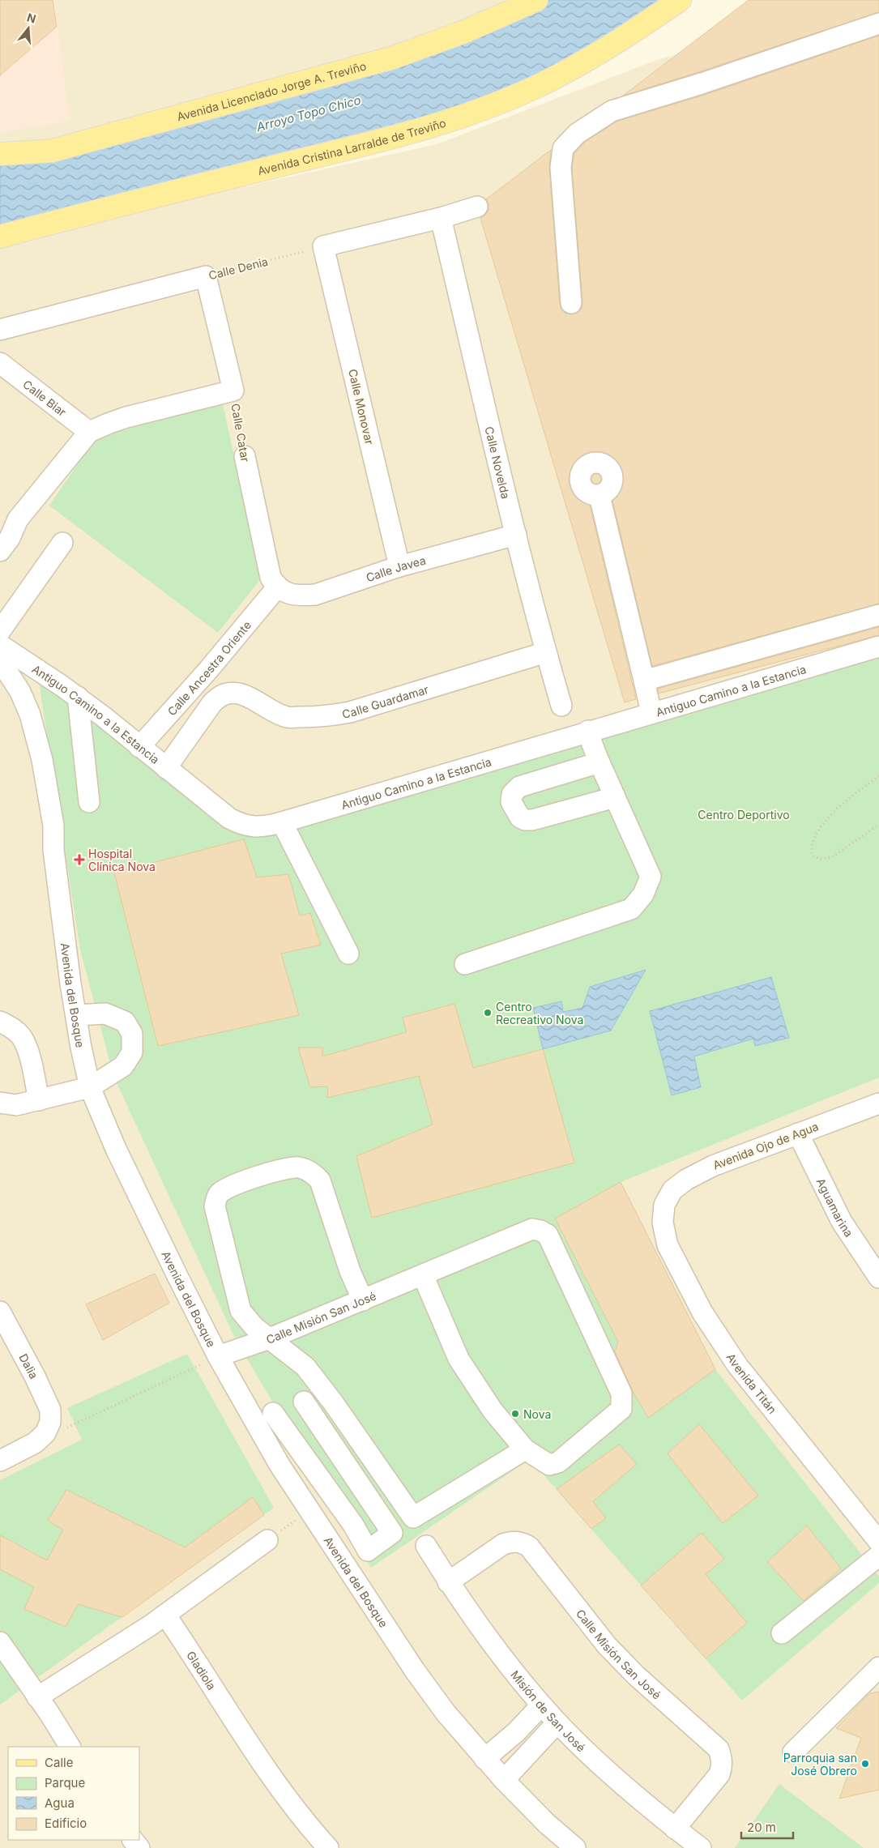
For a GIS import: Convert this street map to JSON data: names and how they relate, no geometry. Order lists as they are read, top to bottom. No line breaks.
{"streets":{"main road":["Avenida Licenciado Jorge A. Treviño","Avenida Cristina Larralde de Treviño"],"street":["Calle Denia","Calle Biar","Calle Monovar","Calle Catar","Calle Novelda","Calle Javea","Calle Ancestra Oriente","Antiguo Camino a la Estancia","Calle Guardamar","Avenida del Bosque","Avenida Ojo de Agua","Aguamarina","Calle Misión San José","Dalia","Avenida Titán","Gladiola","Misión de San José"]},"crossings":[["Calle Denia","Calle Monovar"],["Calle Denia","Calle Catar"],["Calle Monovar","Calle Javea"],["Calle Catar","Calle Javea"],["Calle Catar","Calle Ancestra Oriente"],["Calle Novelda","Calle Javea"],["Calle Novelda","Calle Guardamar"],["Calle Javea","Calle Ancestra Oriente"],["Calle Ancestra Oriente","Antiguo Camino a la Estancia"],["Antiguo Camino a la Estancia","Calle Guardamar"],["Avenida del Bosque","Calle Misión San José"],["Avenida Ojo de Agua","Aguamarina"],["Avenida Ojo de Agua","Avenida Titán"],["Calle Misión San José","Misión de San José"]],"water":["Arroyo Topo Chico"],"parks":["Centro Deportivo"],"places":{"health":["Hospital Clínica Nova"],"other":["Centro Recreativo Nova","Nova","Parroquia san José Obrero"]},"legend":["Calle","Parque","Agua","Edificio"],"scale_bar":"20 m","north":"top"}
